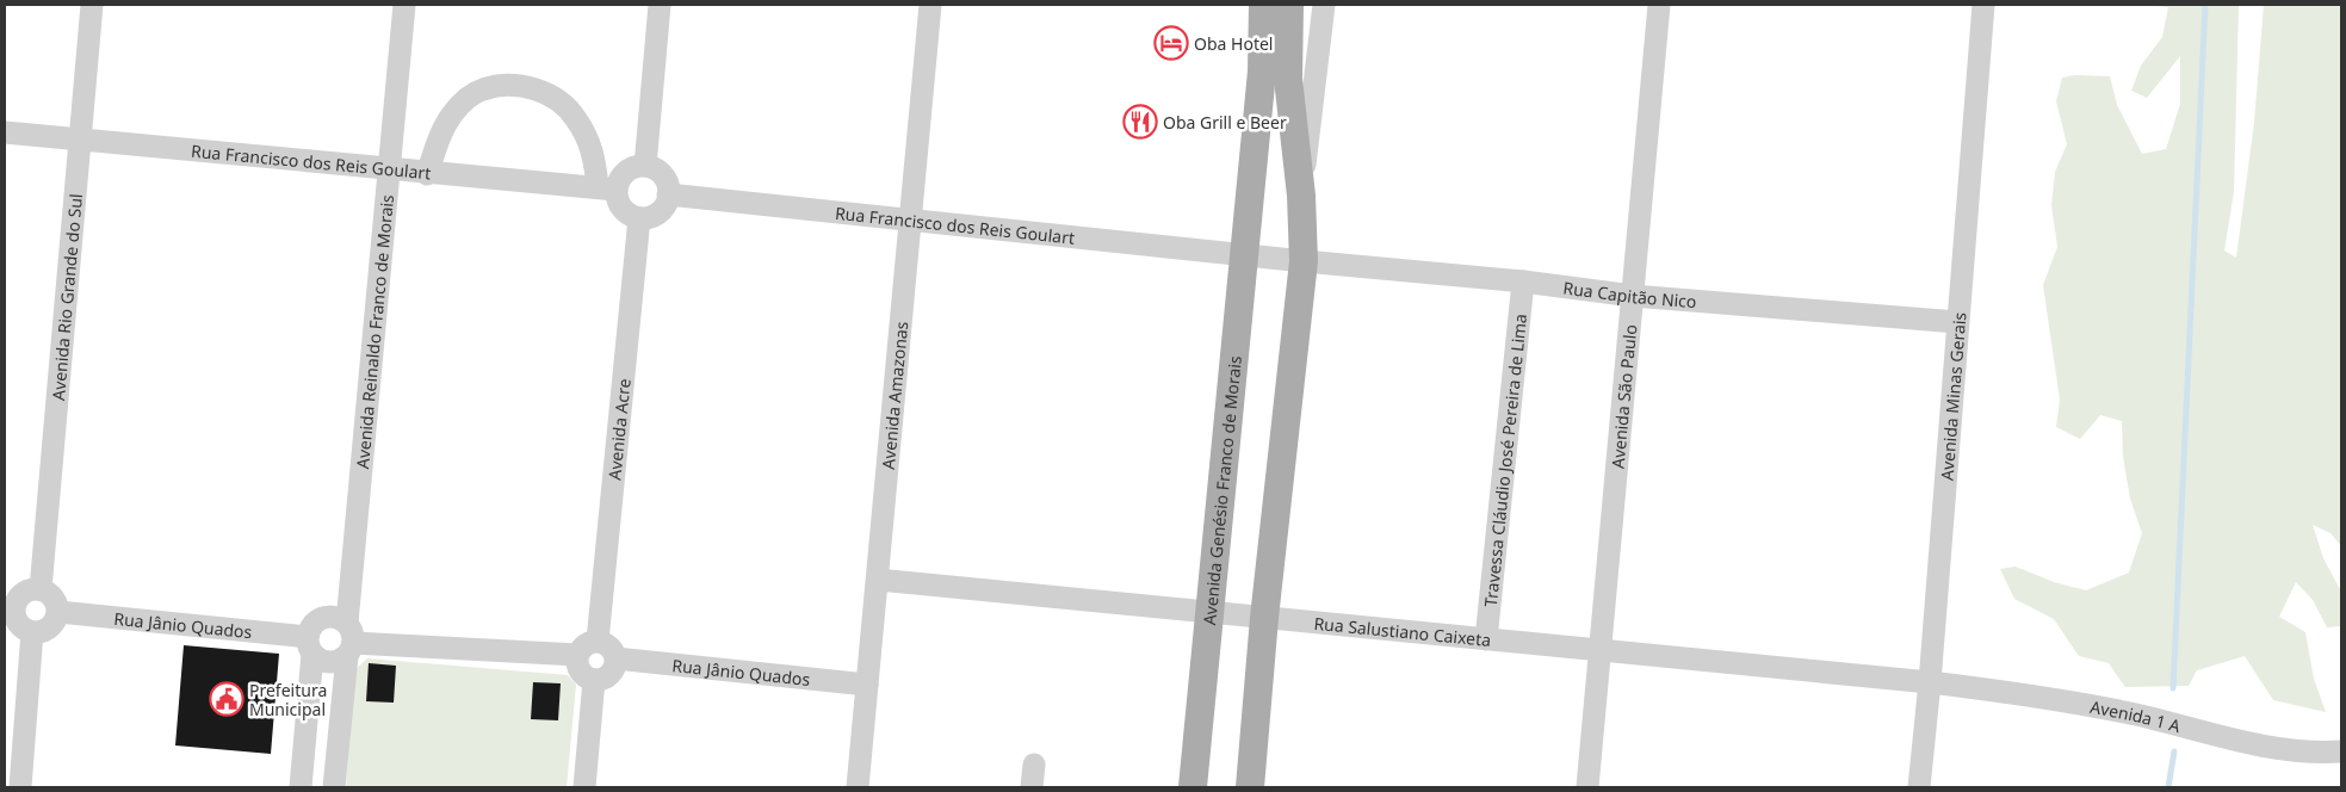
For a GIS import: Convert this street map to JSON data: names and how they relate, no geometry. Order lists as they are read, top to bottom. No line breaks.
{"streets":{"main road":["Avenida Genésio Franco de Morais"],"street":["Rua Francisco dos Reis Goulart","Rua Capitão Nico","Avenida Rio Grande do Sul","Avenida Reinaldo Franco de Morais","Avenida Amazonas","Avenida São Paulo","Avenida Minas Gerais","Avenida Acre","Travessa Cláudio José Pereira de Lima","Rua Jânio Quados","Rua Salustiano Caixeta","Avenida 1 A"]},"crossings":[["Rua Francisco dos Reis Goulart","Avenida Rio Grande do Sul"],["Rua Francisco dos Reis Goulart","Avenida Reinaldo Franco de Morais"],["Rua Francisco dos Reis Goulart","Avenida Amazonas"],["Rua Francisco dos Reis Goulart","Avenida Acre"],["Rua Francisco dos Reis Goulart","Avenida Genésio Franco de Morais"],["Rua Capitão Nico","Avenida São Paulo"],["Rua Capitão Nico","Avenida Minas Gerais"],["Rua Capitão Nico","Travessa Cláudio José Pereira de Lima"],["Avenida Rio Grande do Sul","Rua Jânio Quados"],["Avenida Reinaldo Franco de Morais","Rua Jânio Quados"],["Avenida Amazonas","Rua Jânio Quados"],["Avenida Amazonas","Rua Salustiano Caixeta"],["Avenida São Paulo","Rua Salustiano Caixeta"],["Avenida Minas Gerais","Rua Salustiano Caixeta"],["Avenida Minas Gerais","Avenida 1 A"],["Avenida Acre","Rua Jânio Quados"],["Travessa Cláudio José Pereira de Lima","Rua Salustiano Caixeta"],["Avenida Genésio Franco de Morais","Rua Salustiano Caixeta"],["Rua Salustiano Caixeta","Avenida 1 A"]],"places":{"hotel":["Oba Hotel"],"restaurant":["Oba Grill e Beer"],"public building":["Prefeitura Municipal"]}}
